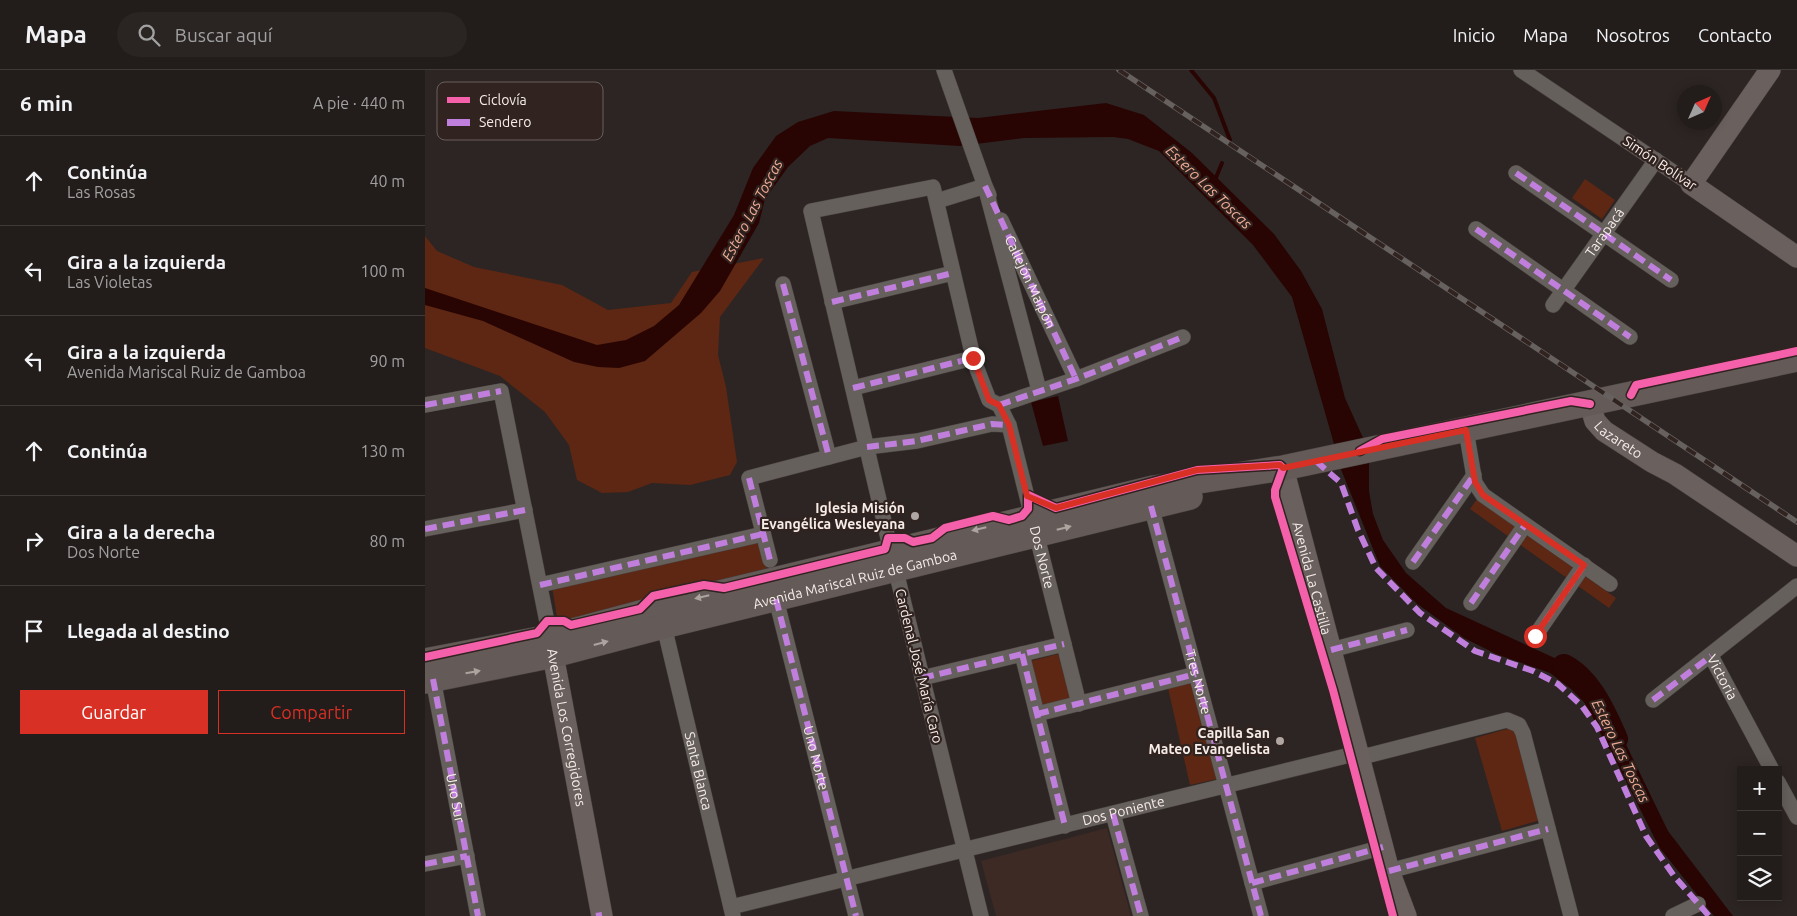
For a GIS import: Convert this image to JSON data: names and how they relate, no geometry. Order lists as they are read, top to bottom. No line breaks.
{"streets":{"main road":["Avenida Mariscal Ruiz de Gamboa"],"street":["Simón Bolívar","Tarapacá","Callejón Maipón","Lazareto","Dos Norte","Avenida La Castilla","Cardenal José María Caro","Victoria","Tres Norte","Avenida Los Corregidores","Uno Norte","Santa Blanca","Uno Sur","Dos Poniente"]},"crossings":[["Simón Bolívar","Tarapacá"],["Lazareto","Avenida Mariscal Ruiz de Gamboa"],["Dos Norte","Avenida Mariscal Ruiz de Gamboa"],["Dos Norte","Cardenal José María Caro"],["Avenida La Castilla","Avenida Mariscal Ruiz de Gamboa"],["Avenida La Castilla","Dos Poniente"],["Avenida Mariscal Ruiz de Gamboa","Cardenal José María Caro"],["Avenida Mariscal Ruiz de Gamboa","Tres Norte"],["Avenida Mariscal Ruiz de Gamboa","Avenida Los Corregidores"],["Avenida Mariscal Ruiz de Gamboa","Uno Norte"],["Avenida Mariscal Ruiz de Gamboa","Santa Blanca"],["Avenida Mariscal Ruiz de Gamboa","Uno Sur"],["Cardenal José María Caro","Dos Poniente"],["Tres Norte","Dos Poniente"],["Uno Norte","Dos Poniente"],["Santa Blanca","Dos Poniente"]],"water":["Estero Las Toscas"],"places":["Iglesia Misión Evangélica Wesleyana","Capilla San Mateo Evangelista"],"legend":["Ciclovía","Sendero"],"north":"top right","page":{"header":"Mapa","search":"Buscar aquí","nav":["Inicio","Mapa","Nosotros","Contacto"],"heading":["6 min","A pie · 440 m"],"list":[["Continúa","Las Rosas","40 m"],["Gira a la izquierda","Las Violetas","100 m"],["Gira a la izquierda","Avenida Mariscal Ruiz de Gamboa","90 m"],["Continúa","130 m"],["Gira a la derecha","Dos Norte","80 m"],"Llegada al destino"],"buttons":["Guardar","Compartir"],"map_buttons":["+","−"]}}
